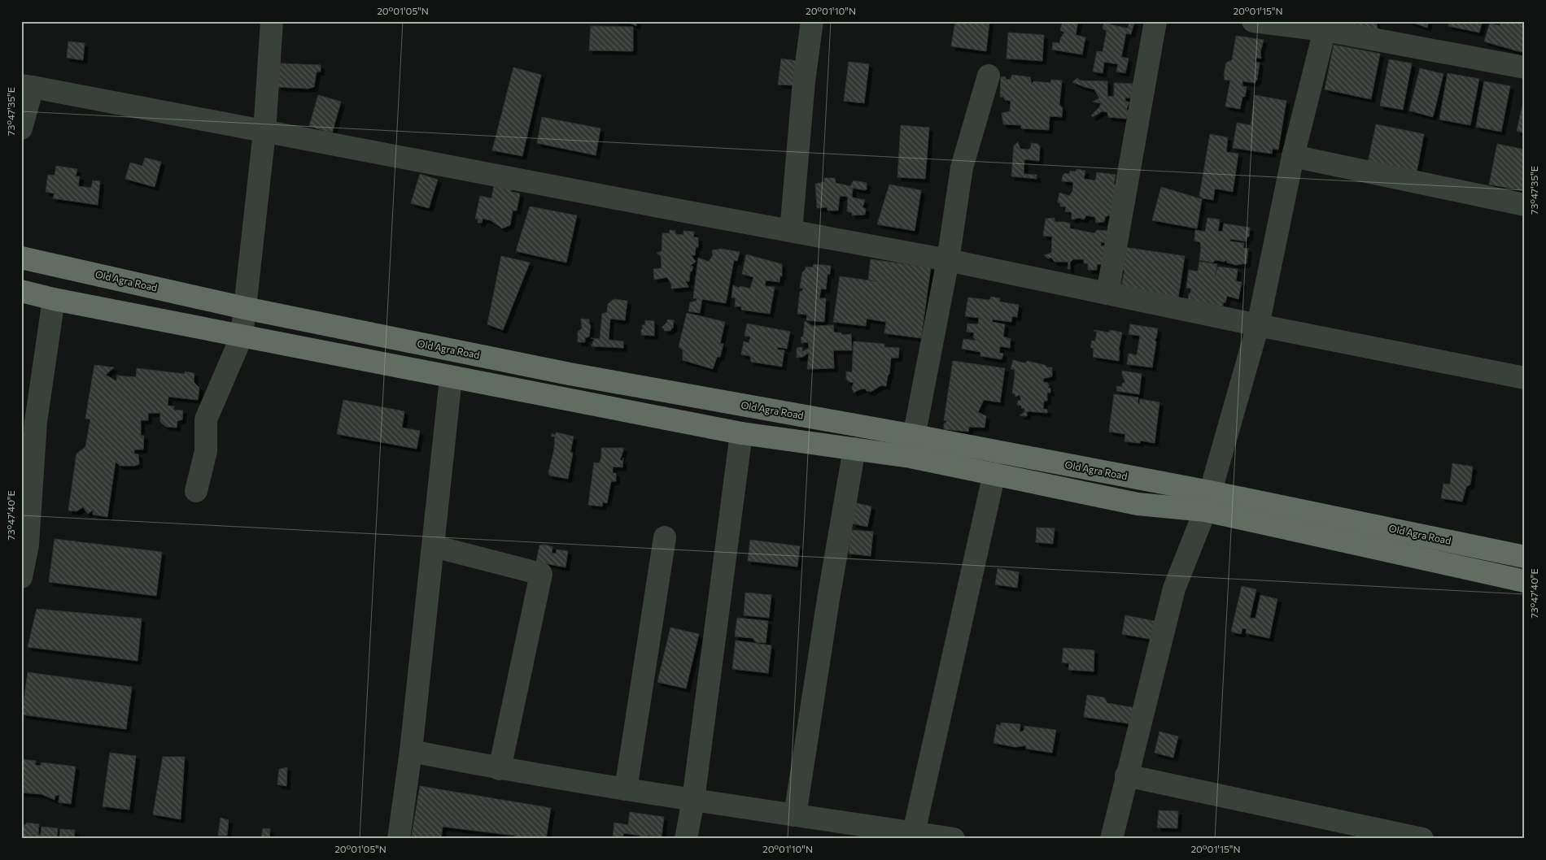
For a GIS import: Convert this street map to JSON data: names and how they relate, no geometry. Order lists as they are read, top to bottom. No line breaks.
{"streets":{"highway":["Old Agra Road"]},"coordinates":["20°01'05\"N","20°01'10\"N","20°01'15\"N","73°47'35\"E","73°47'40\"E"]}
